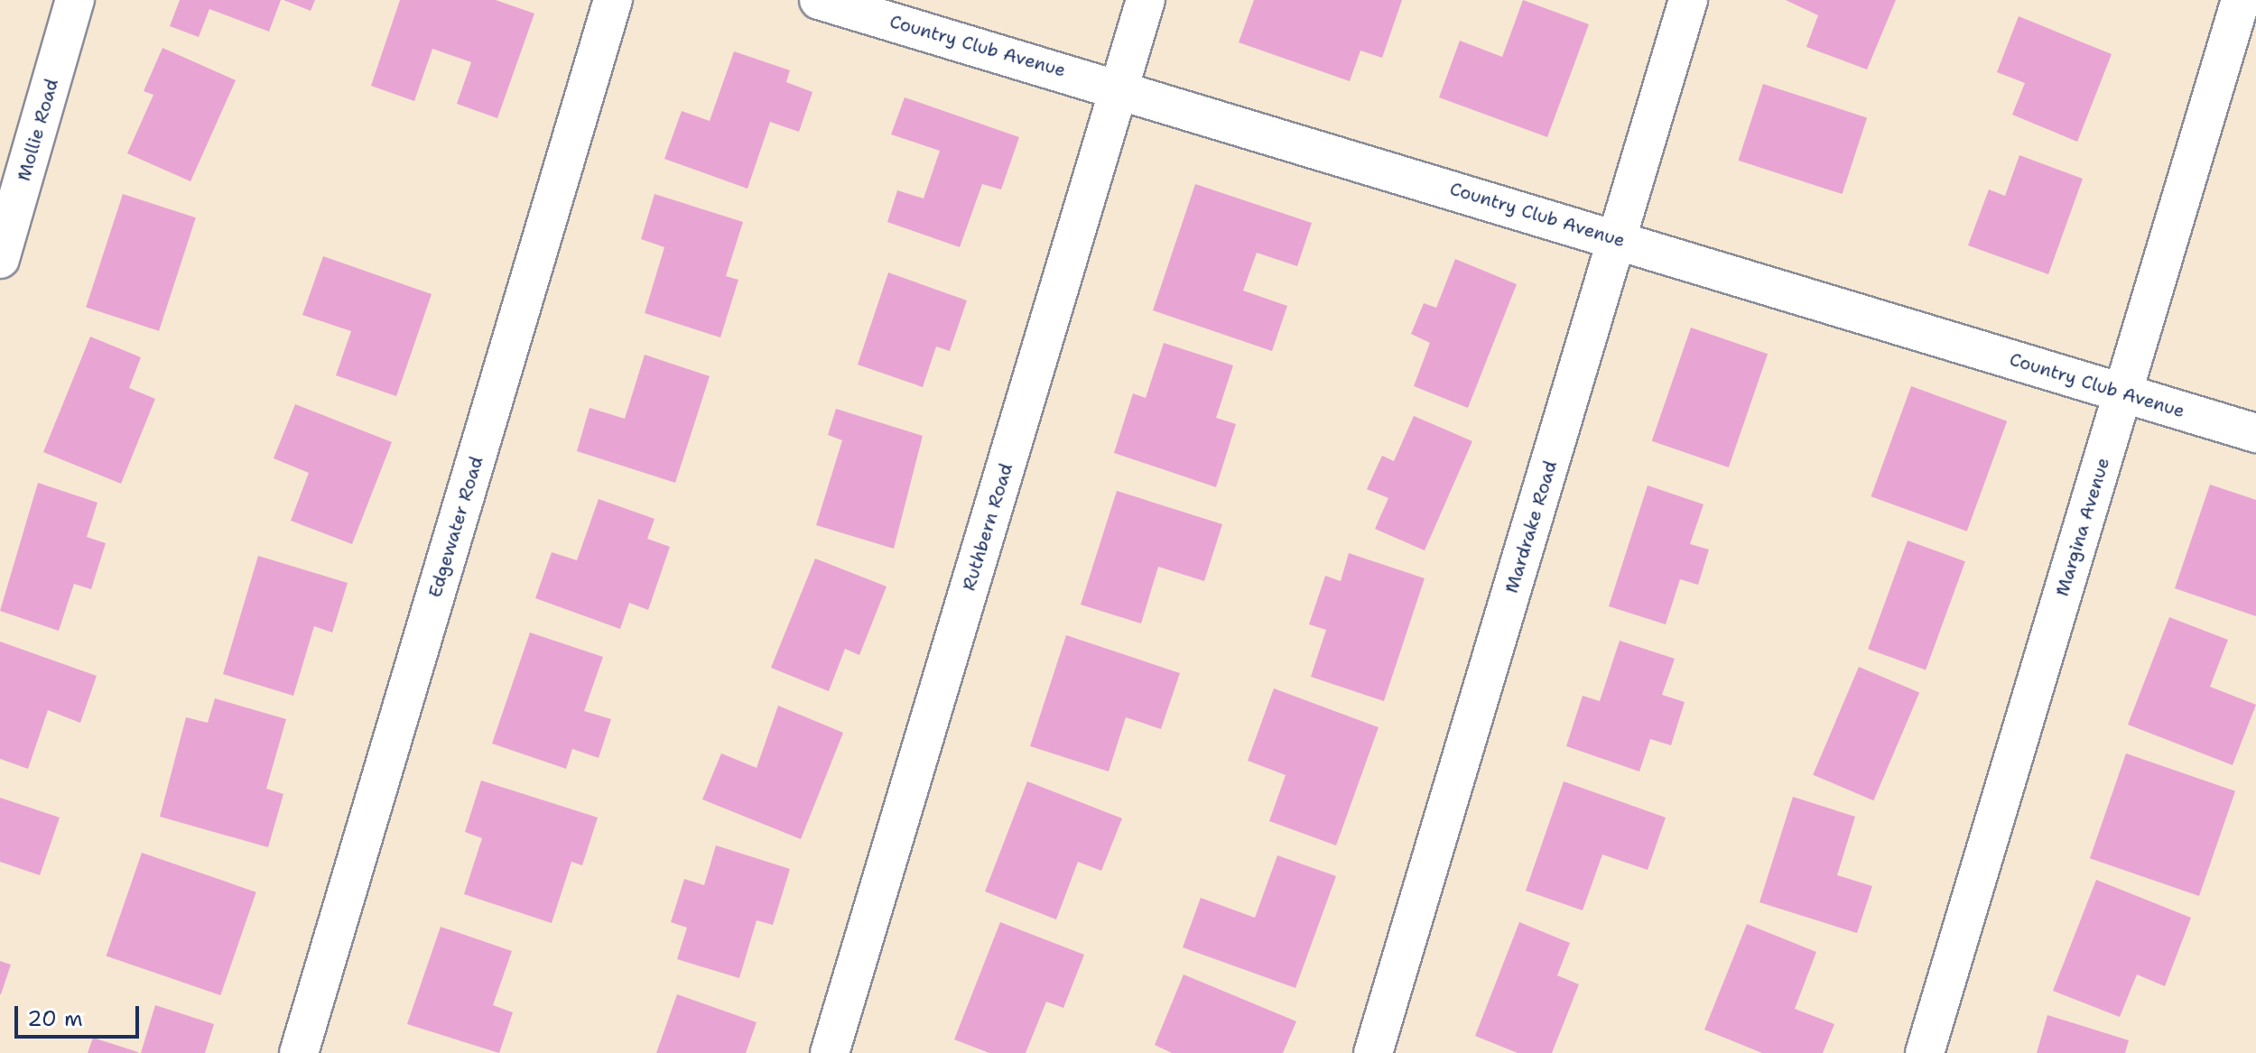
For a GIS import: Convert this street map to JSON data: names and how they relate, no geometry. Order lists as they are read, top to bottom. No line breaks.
{"streets":{"street":["Country Club Avenue","Mollie Road","Edgewater Road","Ruthbern Road","Mardrake Road","Margina Avenue"]},"crossings":[["Country Club Avenue","Ruthbern Road"],["Country Club Avenue","Mardrake Road"],["Country Club Avenue","Margina Avenue"]],"scale_bar":"20 m"}
